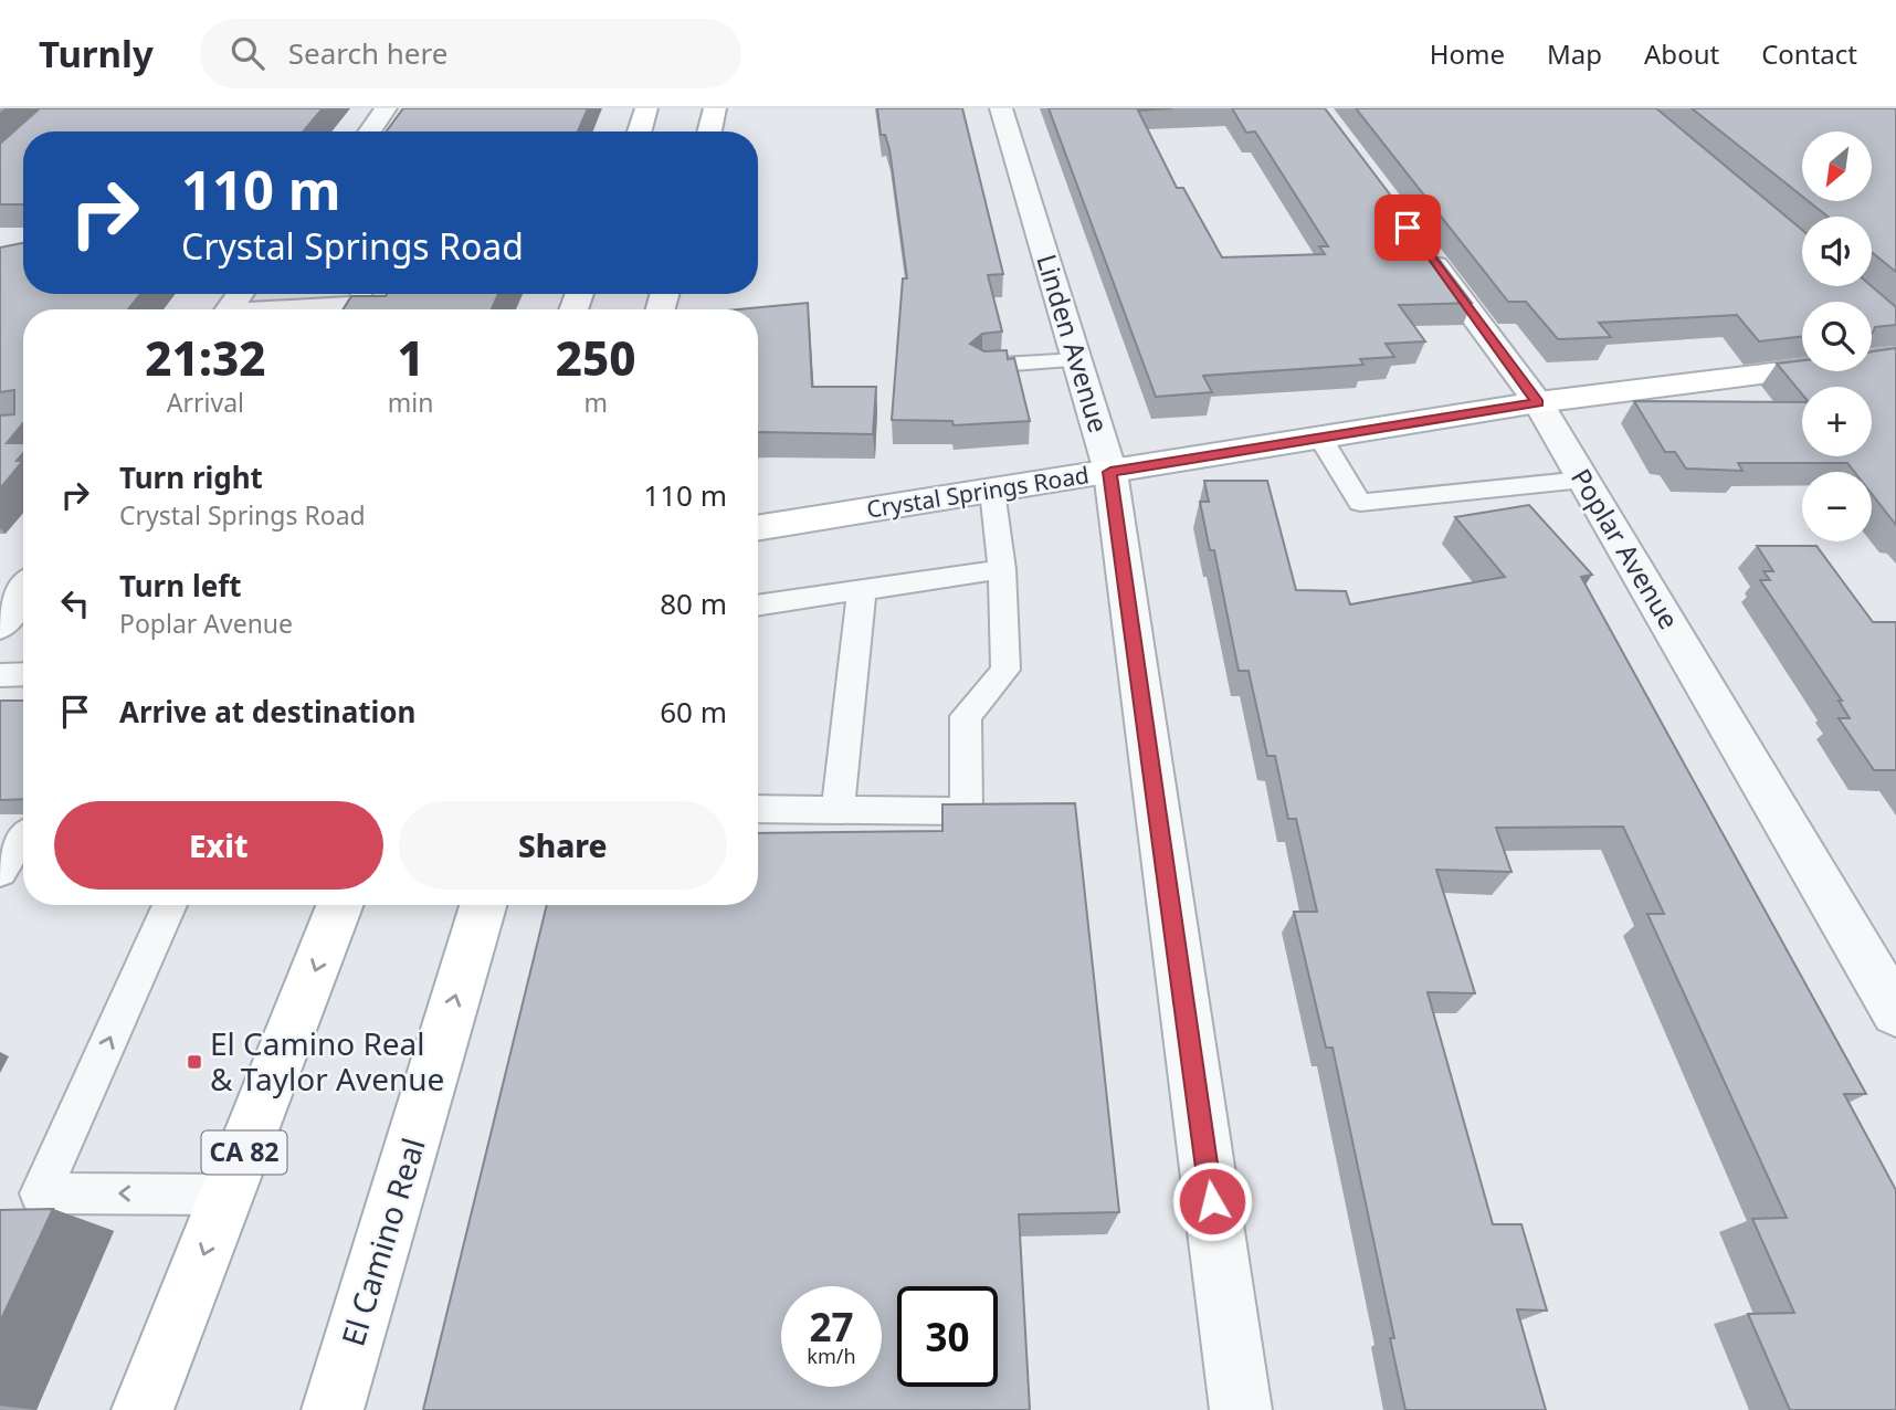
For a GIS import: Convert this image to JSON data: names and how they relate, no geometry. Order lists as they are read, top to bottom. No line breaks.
{"streets":{"main road":["Crystal Springs Road","CA 82","El Camino Real"],"street":["Linden Avenue","Poplar Avenue"]},"crossings":[["Linden Avenue","Crystal Springs Road"],["Crystal Springs Road","Poplar Avenue"]],"places":{"transit":["El Camino Real & Taylor Avenue"]},"north":"bottom left","page":{"header":"Turnly","search":"Search here","nav":["Home","Map","About","Contact"],"map_buttons":["+","−"],"turn":["110 m","Crystal Springs Road"],"eta":["21:32","Arrival","1","min","250","m"],"list":[{"name":"Turn right","note":"Crystal Springs Road","value":"110 m"},{"name":"Turn left","note":"Poplar Avenue","value":"80 m"},{"name":"Arrive at destination","value":"60 m"}],"buttons":["Exit","Share"],"speed":"27 km/h","limit":"30"}}
